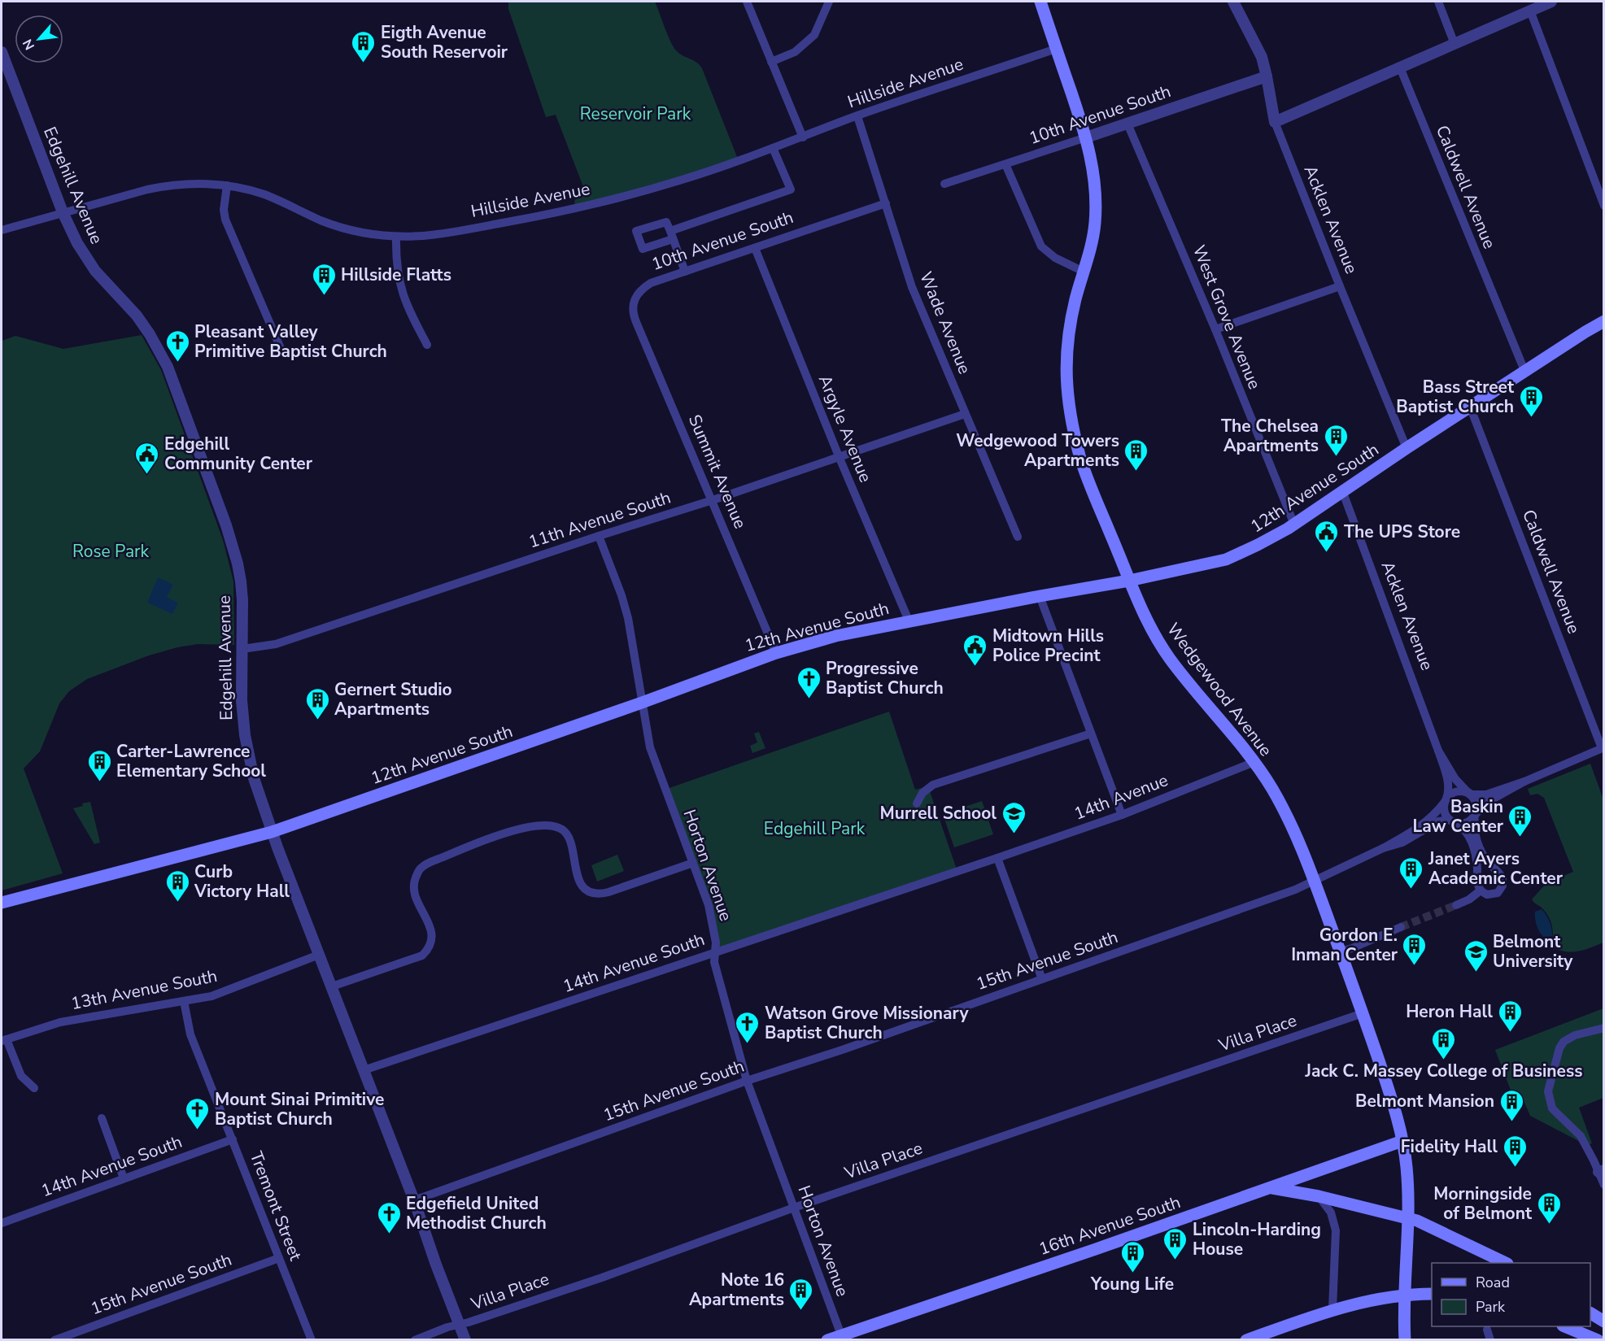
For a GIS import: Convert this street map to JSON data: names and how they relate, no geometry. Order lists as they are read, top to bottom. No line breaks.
{"streets":{"main road":["12th Avenue South","Wedgewood Avenue","16th Avenue South"],"street":["Hillside Avenue","10th Avenue South","Edgehill Avenue","Caldwell Avenue","Acklen Avenue","West Grove Avenue","Wade Avenue","Argyle Avenue","Summit Avenue","11th Avenue South","14th Avenue","Horton Avenue","15th Avenue South","14th Avenue South","13th Avenue South","Villa Place","Tremont Street"]},"crossings":[["Hillside Avenue","Edgehill Avenue"],["Hillside Avenue","Wade Avenue"],["Hillside Avenue","Wedgewood Avenue"],["10th Avenue South","Acklen Avenue"],["10th Avenue South","West Grove Avenue"],["10th Avenue South","Wade Avenue"],["10th Avenue South","Argyle Avenue"],["10th Avenue South","Summit Avenue"],["10th Avenue South","Wedgewood Avenue"],["Edgehill Avenue","12th Avenue South"],["Edgehill Avenue","11th Avenue South"],["Edgehill Avenue","15th Avenue South"],["Edgehill Avenue","14th Avenue South"],["Edgehill Avenue","13th Avenue South"],["Edgehill Avenue","Villa Place"],["Caldwell Avenue","12th Avenue South"],["Acklen Avenue","12th Avenue South"],["Acklen Avenue","15th Avenue South"],["West Grove Avenue","12th Avenue South"],["Wade Avenue","11th Avenue South"],["Argyle Avenue","12th Avenue South"],["Argyle Avenue","11th Avenue South"],["Summit Avenue","12th Avenue South"],["Summit Avenue","11th Avenue South"],["12th Avenue South","Wedgewood Avenue"],["12th Avenue South","Horton Avenue"],["11th Avenue South","Horton Avenue"],["Wedgewood Avenue","14th Avenue"],["Wedgewood Avenue","15th Avenue South"],["Wedgewood Avenue","Villa Place"],["Wedgewood Avenue","16th Avenue South"],["14th Avenue","14th Avenue South"],["Horton Avenue","15th Avenue South"],["Horton Avenue","14th Avenue South"],["Horton Avenue","Villa Place"],["Horton Avenue","16th Avenue South"],["15th Avenue South","Tremont Street"],["14th Avenue South","Tremont Street"],["13th Avenue South","Tremont Street"]],"parks":["Reservoir Park","Rose Park","Edgehill Park"],"places":{"building":["Eigth Avenue South Reservoir","Hillside Flatts","Bass Street Baptist Church","The Chelsea Apartments","Wedgewood Towers Apartments","Gernert Studio Apartments","Carter-Lawrence Elementary School","Baskin Law Center","Janet Ayers Academic Center","Curb Victory Hall","Gordon E. Inman Center","Heron Hall","Jack C. Massey College of Business","Belmont Mansion","Fidelity Hall","Morningside of Belmont","Lincoln-Harding House","Young Life","Note 16 Apartments"],"church":["Pleasant Valley Primitive Baptist Church","Progressive Baptist Church","Watson Grove Missionary Baptist Church","Mount Sinai Primitive Baptist Church","Edgefield United Methodist Church"],"public building":["Edgehill Community Center","The UPS Store","Midtown Hills Police Precint"],"school or university":["Murrell School","Belmont University"]},"legend":["Road","Park"],"north":"bottom left"}
